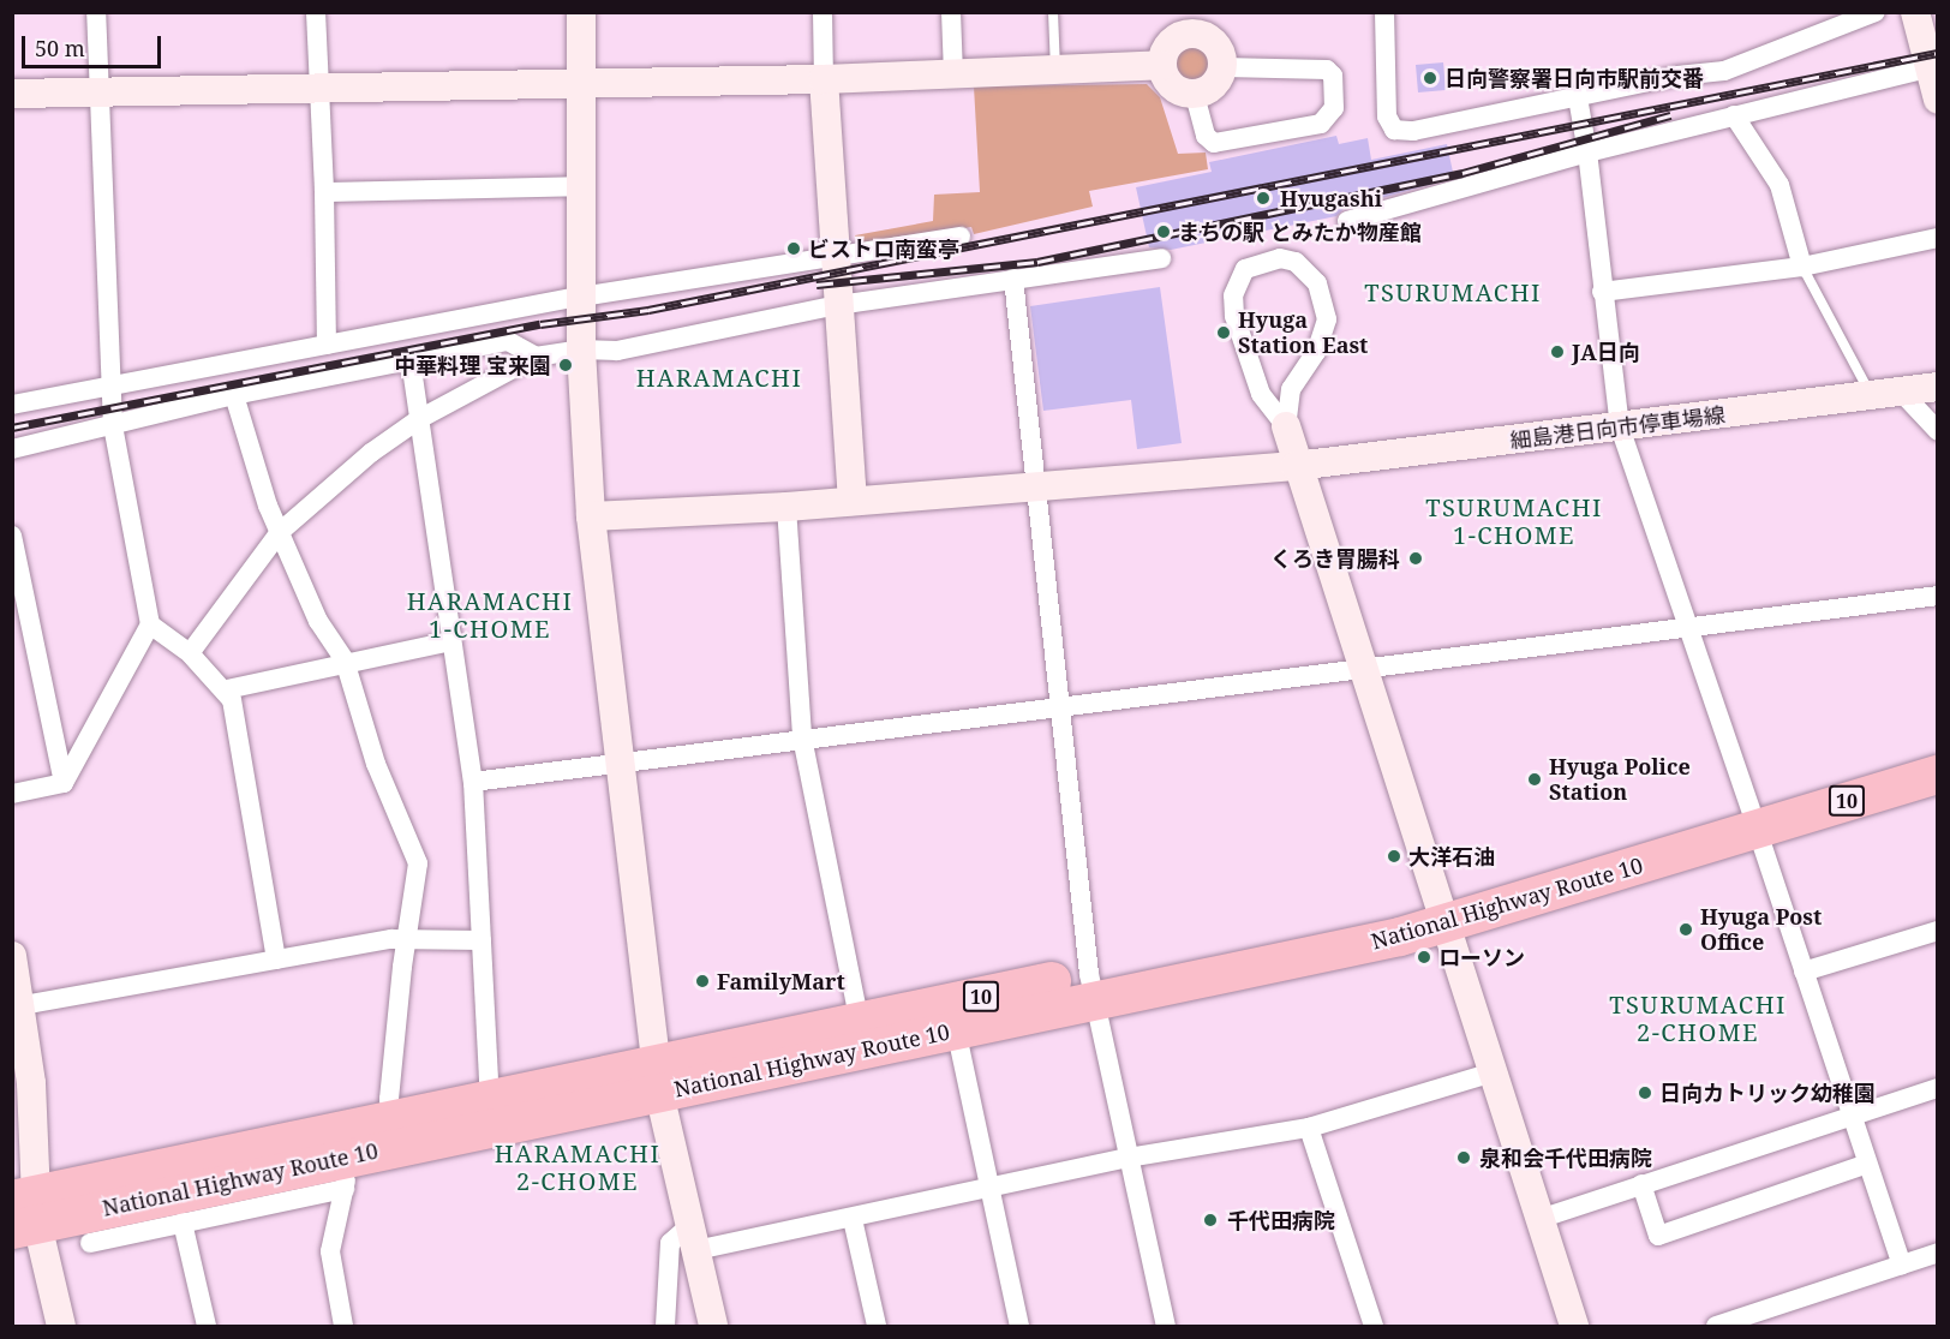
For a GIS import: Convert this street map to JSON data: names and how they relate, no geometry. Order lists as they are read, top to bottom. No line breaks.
{"streets":{"highway":["10","National Highway Route 10"],"street":["細島港日向市停車場線"]},"districts":["TSURUMACHI","HARAMACHI","TSURUMACHI 1-CHOME","HARAMACHI 1-CHOME","TSURUMACHI 2-CHOME","HARAMACHI 2-CHOME"],"places":["日向警察署日向市駅前交番","Hyugashi","まちの駅 とみたか物産館","ビストロ南蛮亭","Hyuga Station East","JA日向","中華料理 宝来園","くろき胃腸科","Hyuga Police Station","大洋石油","Hyuga Post Office","ローソン","FamilyMart","日向カトリック幼稚園","泉和会千代田病院","千代田病院"],"scale_bar":"50 m"}
